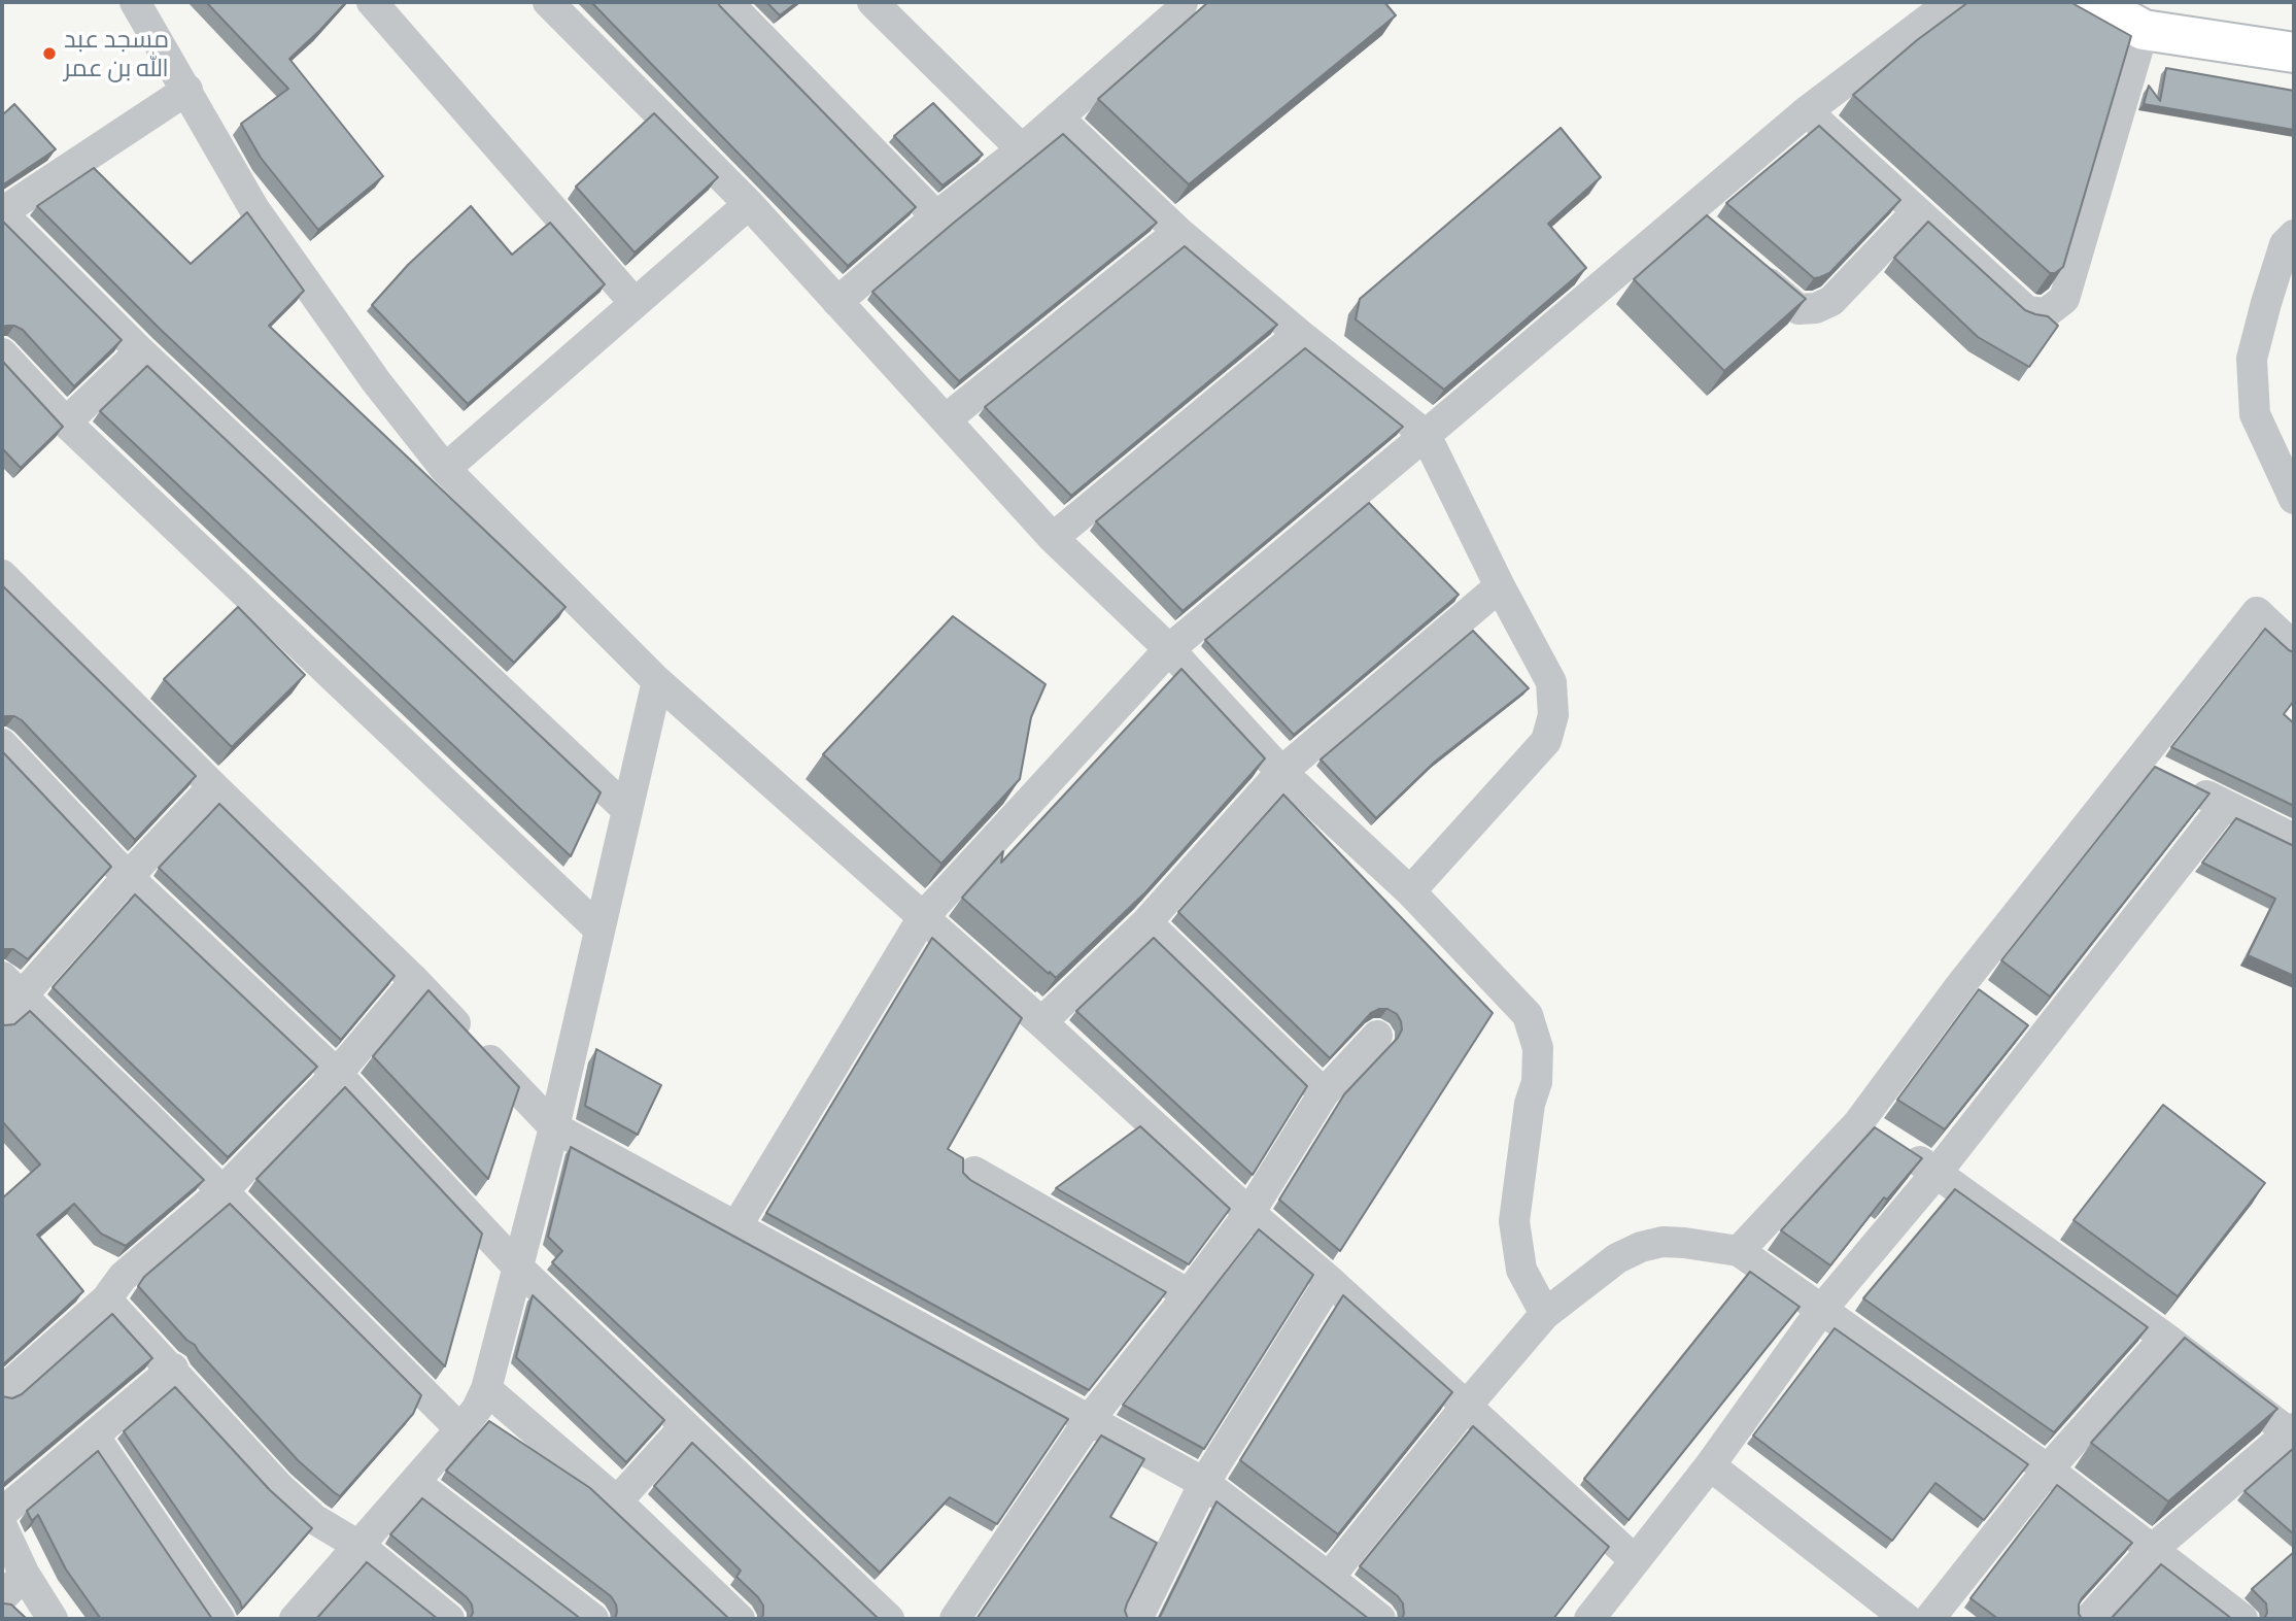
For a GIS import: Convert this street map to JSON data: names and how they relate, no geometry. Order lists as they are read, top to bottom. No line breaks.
{"places":["مسجد عبد الله بن عمر"]}
